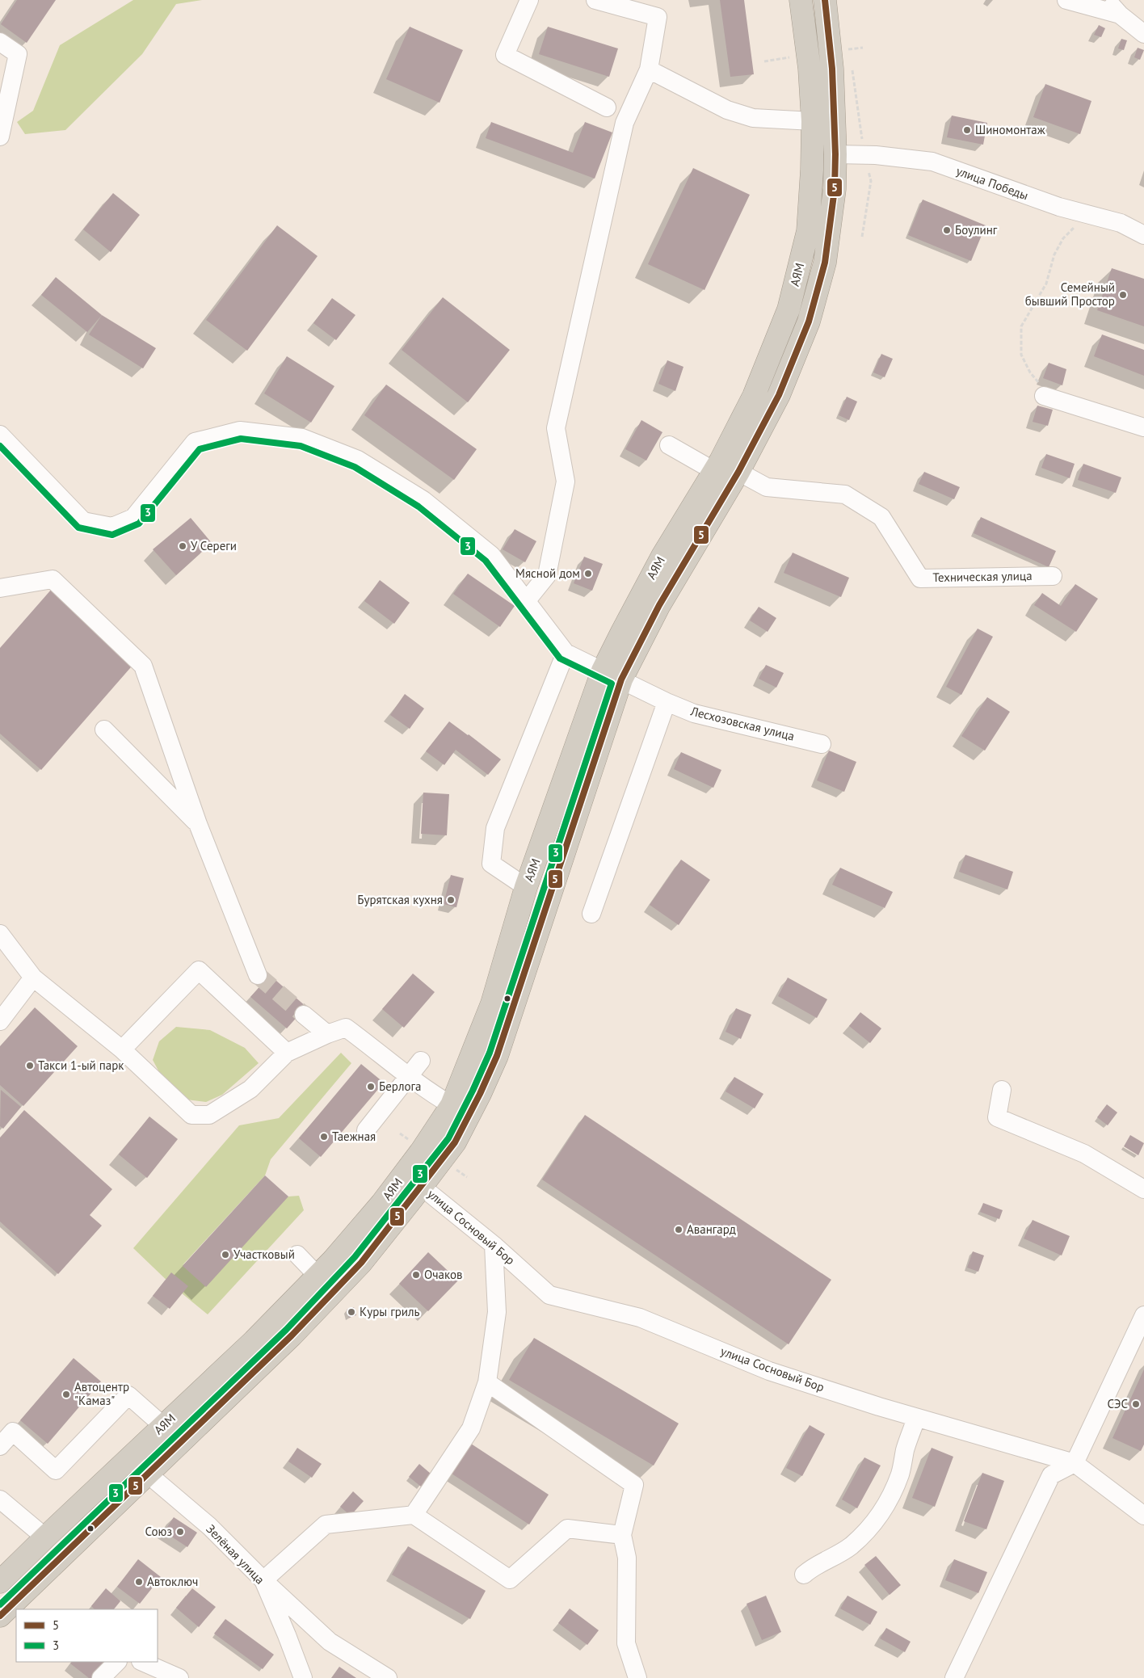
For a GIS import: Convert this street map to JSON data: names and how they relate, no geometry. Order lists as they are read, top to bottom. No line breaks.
{"streets":{"highway":["АЯМ"],"street":["улица Победы","Техническая улица","Лесхозовская улица","улица Сосновый Бор","Зелёная улица"]},"crossings":[["улица Победы","АЯМ"],["АЯМ","Техническая улица"],["АЯМ","Лесхозовская улица"],["АЯМ","улица Сосновый Бор"],["АЯМ","Зелёная улица"]],"places":["Шиномонтаж","Боулинг","Семейный бывший Простор","У Сереги","Мясной дом","Бурятская кухня","Такси 1-ый парк","Берлога","Таежная","Авангард","Участковый","Очаков","Куры гриль","Автоцентр \"Камаз\"","СЭС","Союз","Автоключ"],"lines":["transit line 5","transit line 3"],"legend":["5","3"]}
